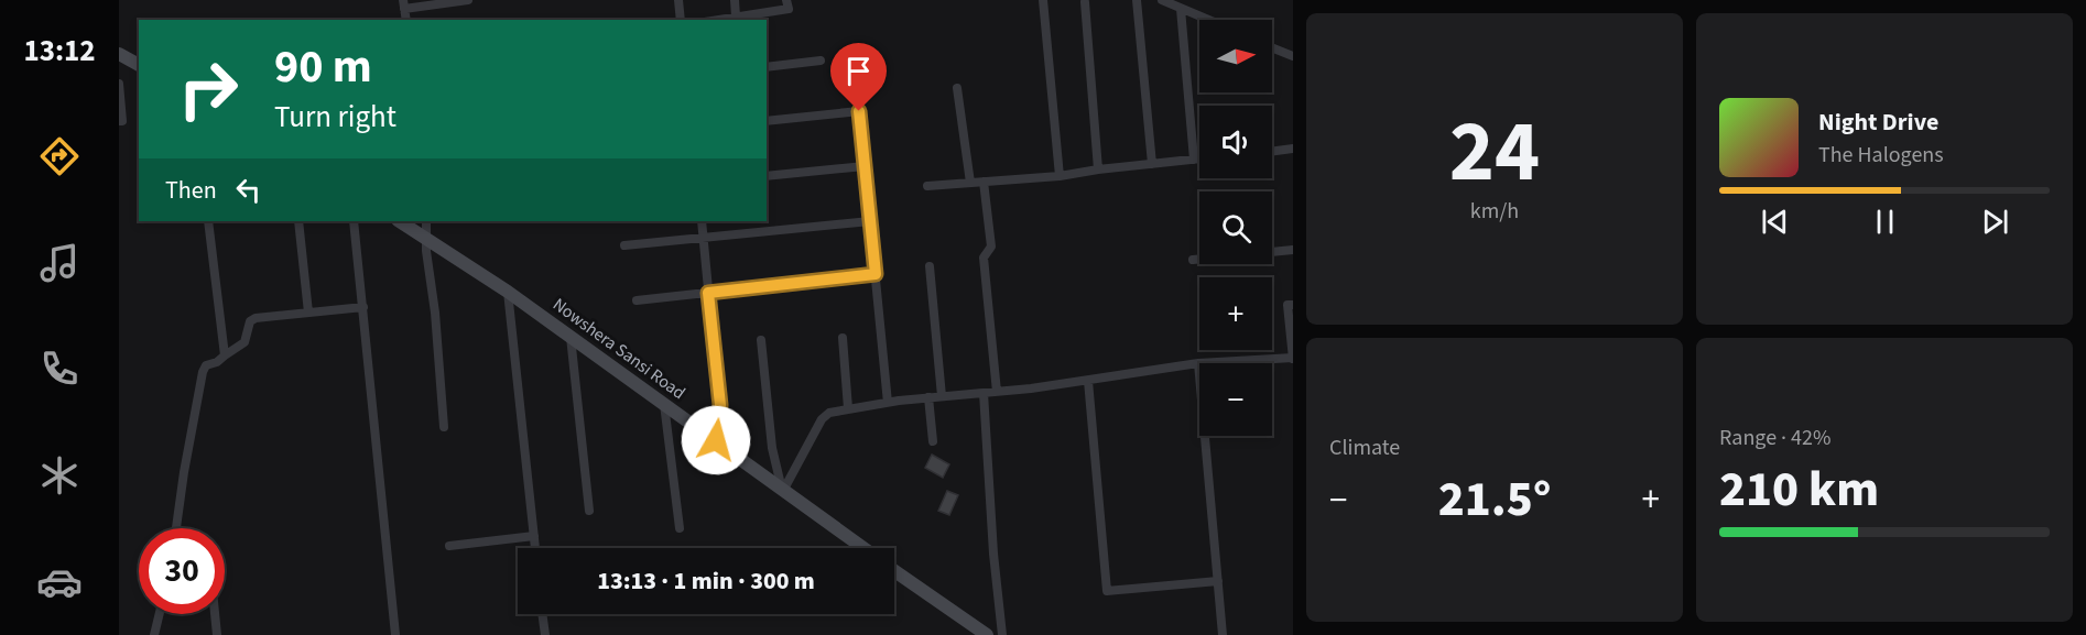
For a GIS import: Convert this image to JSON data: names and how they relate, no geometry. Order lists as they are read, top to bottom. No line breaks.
{"streets":{"main road":["Nowshera Sansi Road"]},"north":"right","page":{"tabs":"13:12","tile":[["24","km/h"],"Climate",["Range · 42%","210 km"]],"map_buttons":["+","−"],"turn":["90 m","Turn right"],"song":["Night Drive","The Halogens"],"then":"Then","heat":["−","21.5°","+"],"limit":"30","trip":"13:13 · 1 min · 300 m"}}
